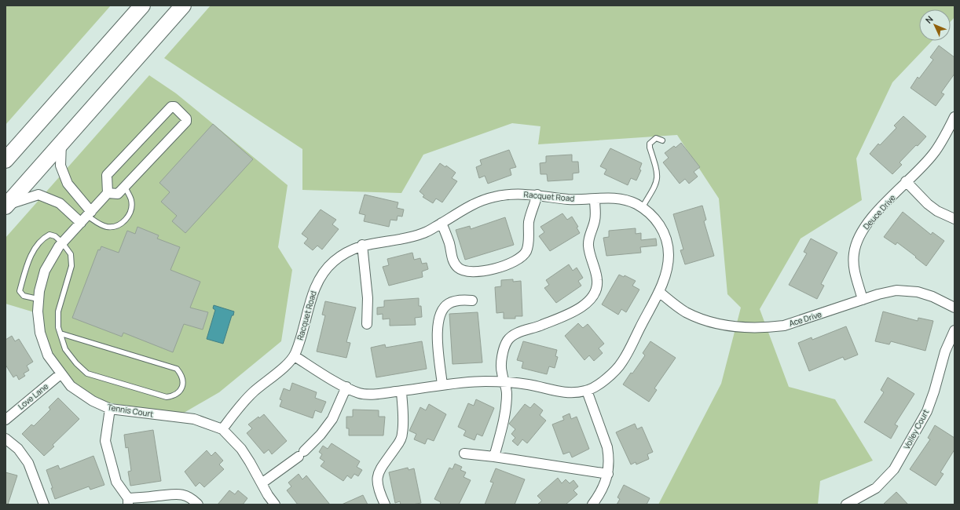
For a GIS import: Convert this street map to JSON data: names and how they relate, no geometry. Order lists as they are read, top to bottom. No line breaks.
{"streets":{"street":["Racquet Road","Deuce Drive","Ace Drive","Love Lane","Tennis Court","Volley Court"]},"crossings":[["Racquet Road","Ace Drive"],["Deuce Drive","Ace Drive"],["Love Lane","Tennis Court"]],"north":"top left"}
